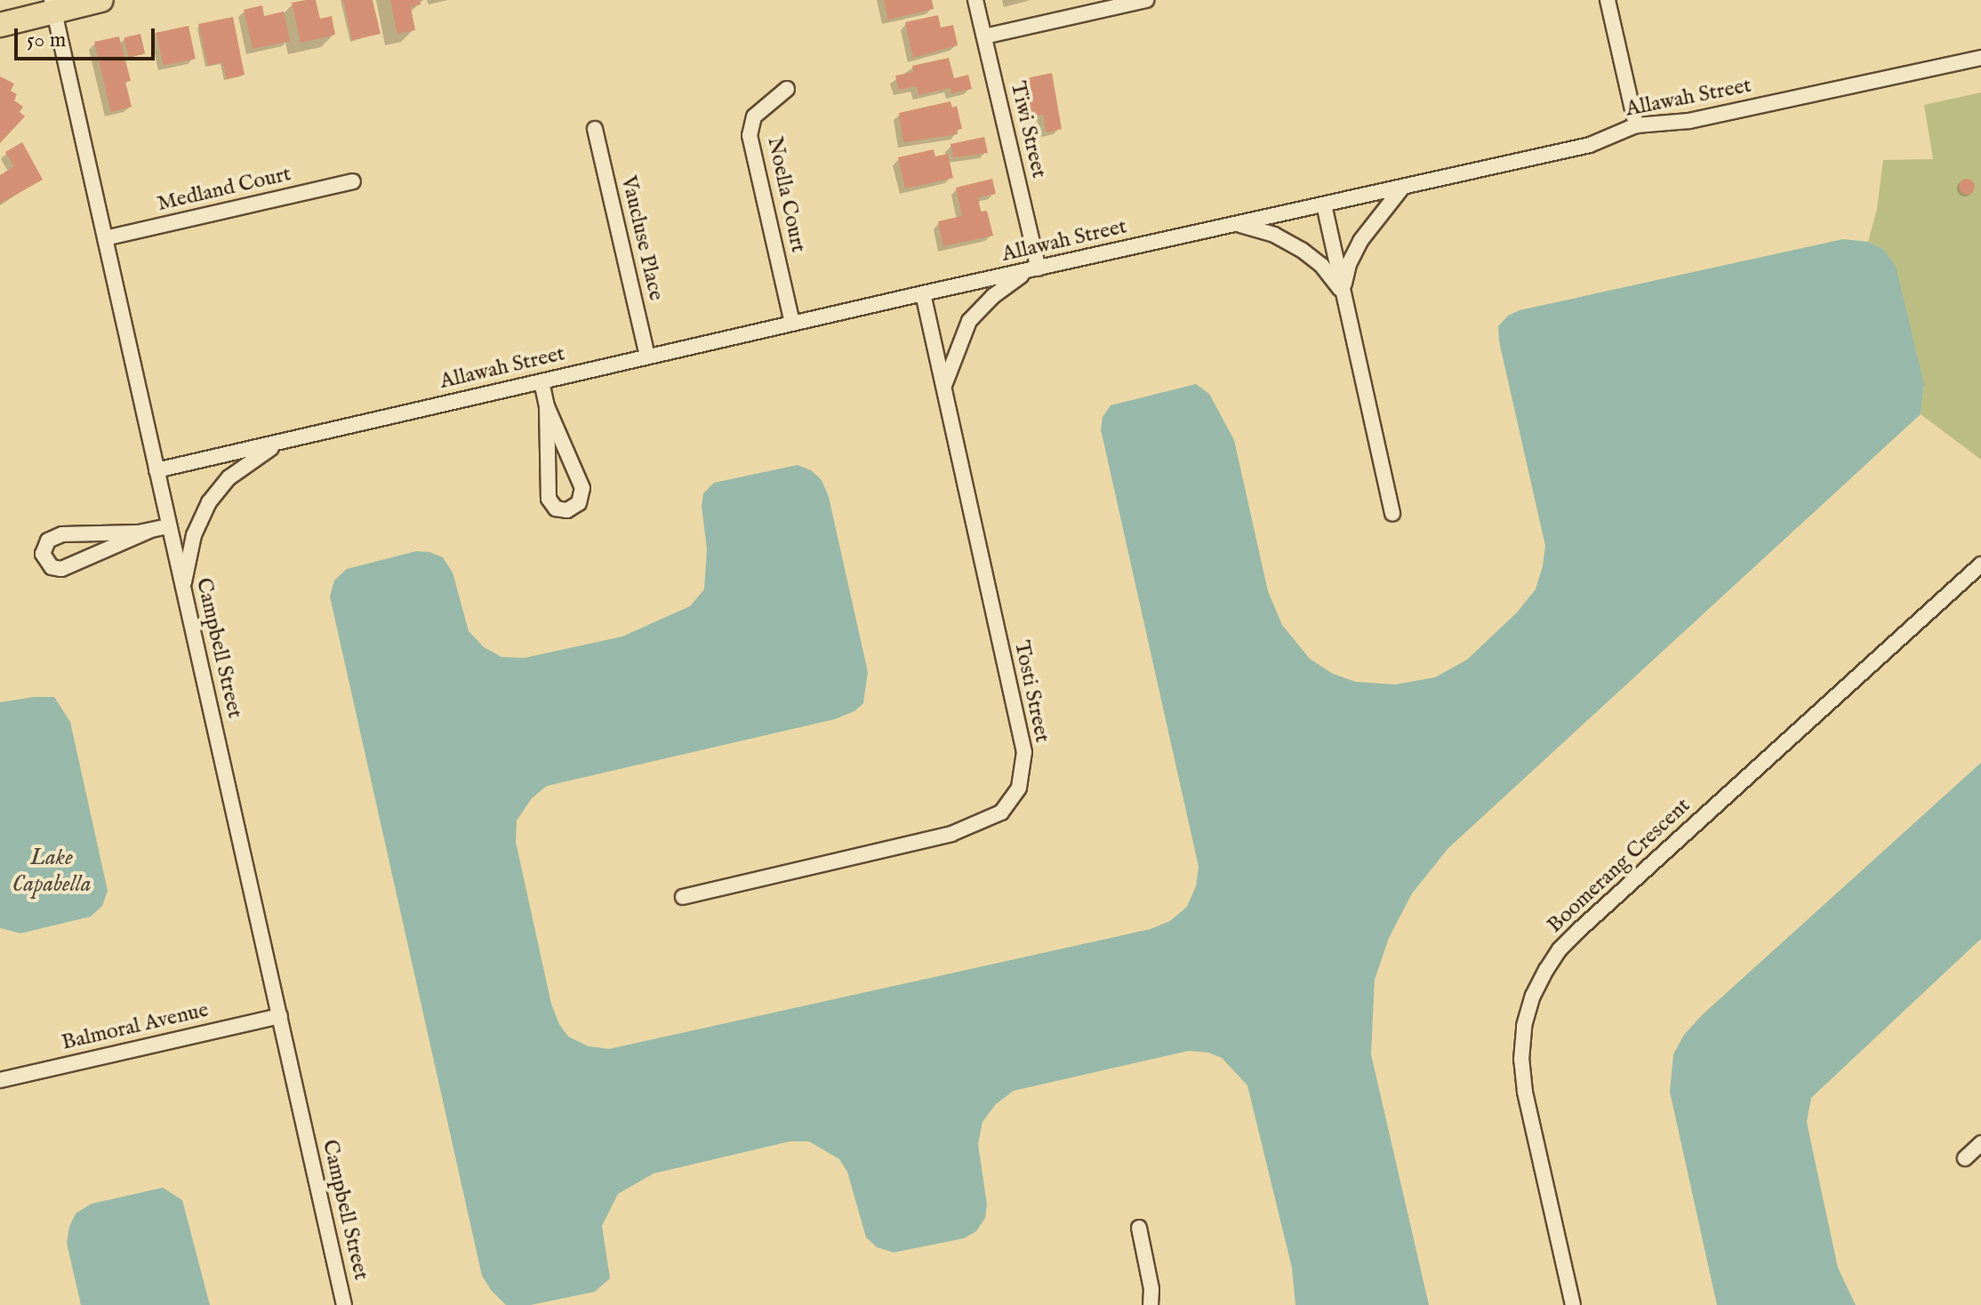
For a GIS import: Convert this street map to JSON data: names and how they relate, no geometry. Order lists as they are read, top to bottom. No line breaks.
{"streets":{"street":["Allawah Street","Tiwi Street","Medland Court","Noella Court","Vaucluse Place","Campbell Street","Tosti Street","Boomerang Crescent","Balmoral Avenue"]},"crossings":[["Allawah Street","Tiwi Street"],["Allawah Street","Noella Court"],["Allawah Street","Vaucluse Place"],["Allawah Street","Campbell Street"],["Allawah Street","Tosti Street"],["Medland Court","Campbell Street"],["Campbell Street","Balmoral Avenue"]],"water":["Lake Capabella"],"scale_bar":"50 m"}
